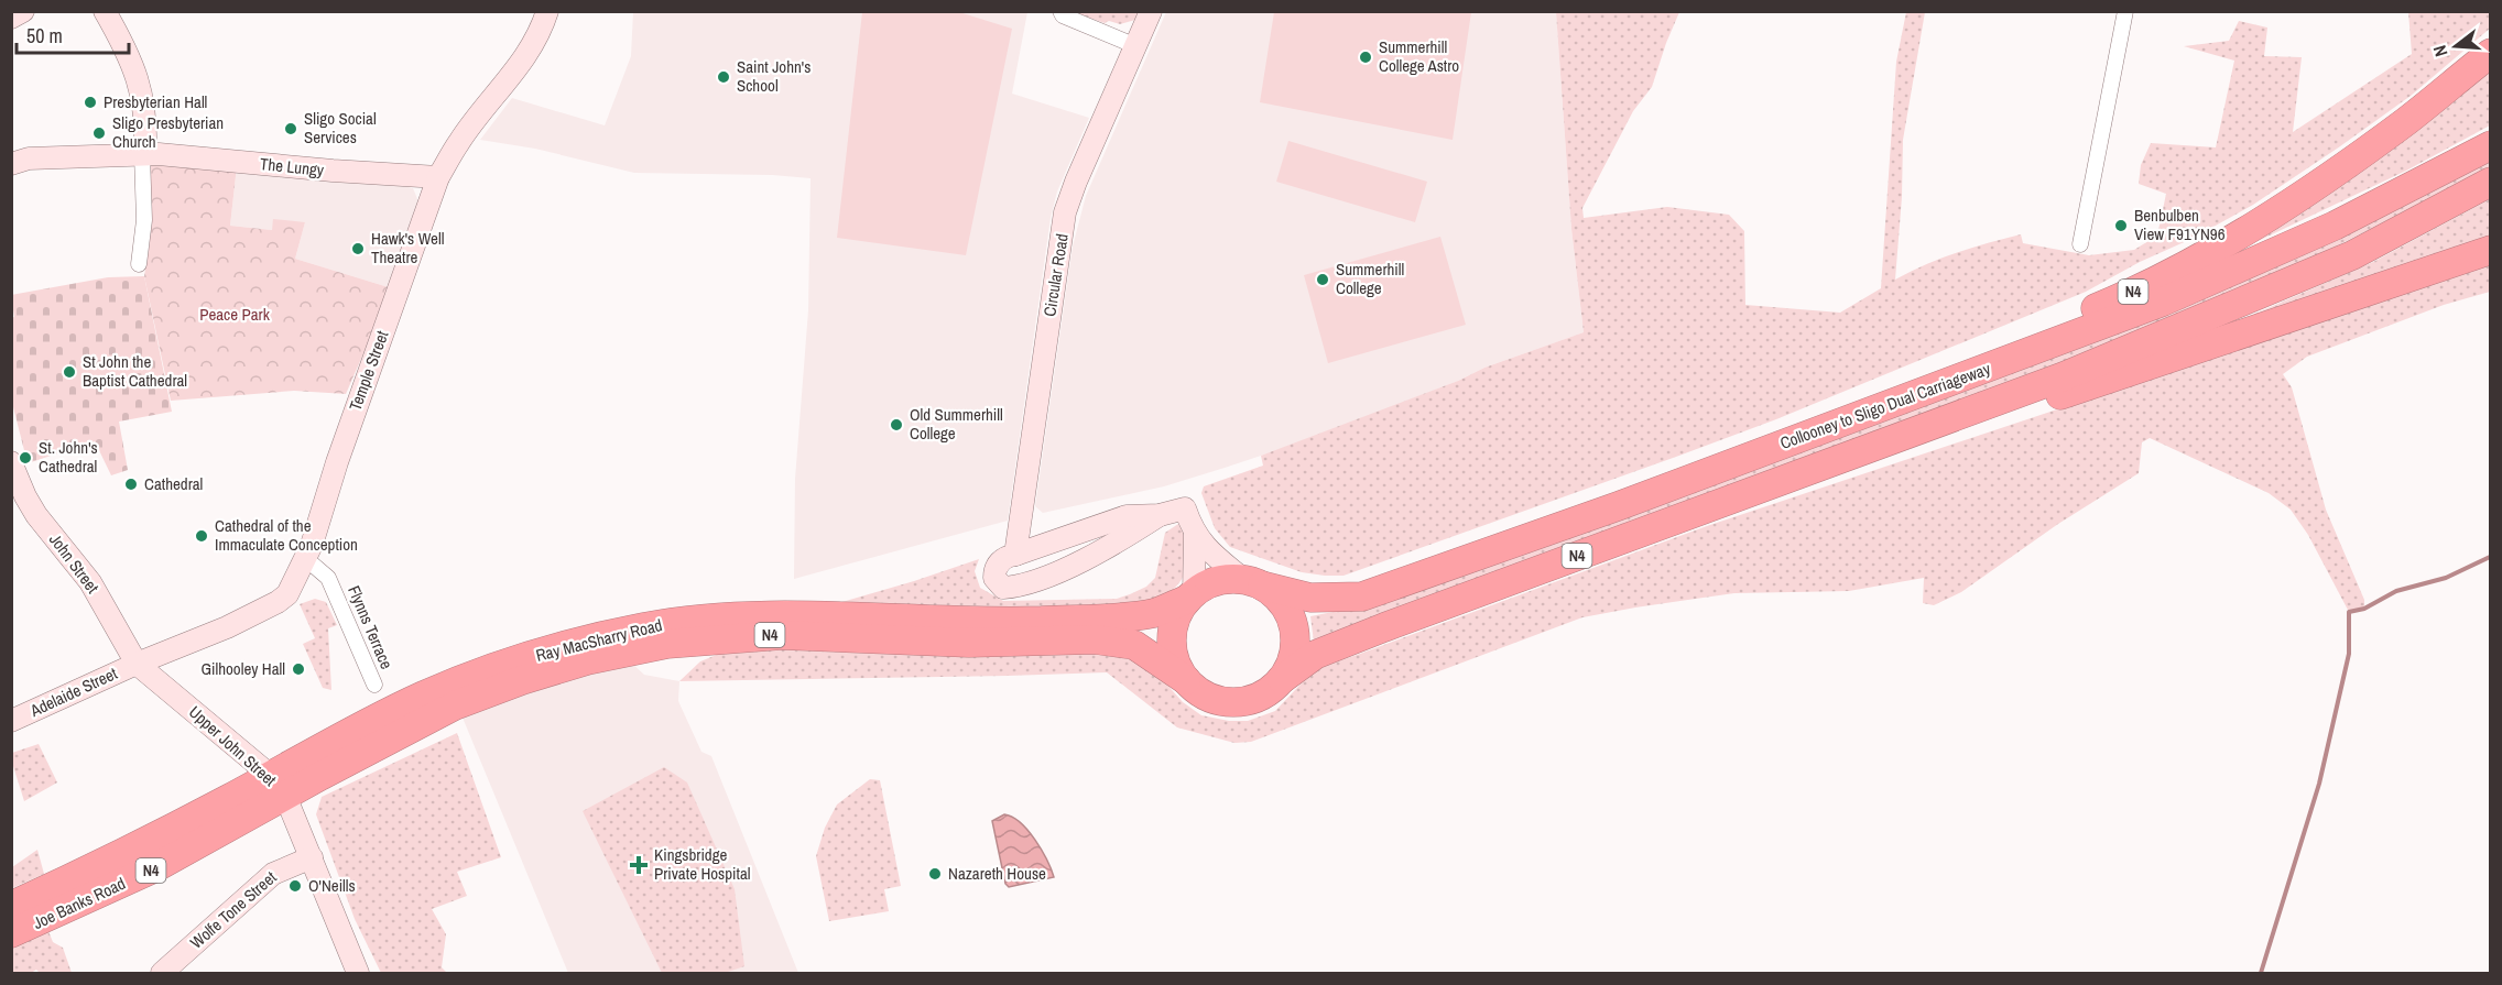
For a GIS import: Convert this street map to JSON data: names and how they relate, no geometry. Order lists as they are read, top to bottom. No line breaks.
{"streets":{"highway":["N4","Collooney to Sligo Dual Carriageway","Ray MacSharry Road","Joe Banks Road"],"street":["The Lungy","Circular Road","Temple Street","John Street","Flynns Terrace","Adelaide Street","Upper John Street","Wolfe Tone Street"]},"crossings":[["The Lungy","Temple Street"],["N4","Collooney to Sligo Dual Carriageway"],["N4","Ray MacSharry Road"],["Temple Street","John Street"],["Temple Street","Flynns Terrace"],["Temple Street","Adelaide Street"],["Temple Street","Upper John Street"],["Collooney to Sligo Dual Carriageway","Ray MacSharry Road"],["John Street","Adelaide Street"],["John Street","Upper John Street"],["Ray MacSharry Road","Upper John Street"],["Ray MacSharry Road","Joe Banks Road"],["Adelaide Street","Upper John Street"],["Upper John Street","Joe Banks Road"],["Upper John Street","Wolfe Tone Street"]],"parks":["Peace Park"],"places":{"other":["Summerhill College Astro","Saint John's School","Presbyterian Hall","Sligo Social Services","Sligo Presbyterian Church","Benbulben View F91YN96","Hawk's Well Theatre","Summerhill College","St John the Baptist Cathedral","Old Summerhill College","St. John's Cathedral","Cathedral","Cathedral of the Immaculate Conception","Gilhooley Hall","Nazareth House","O'Neills"],"health":["Kingsbridge Private Hospital"]},"scale_bar":"50 m","north":"left"}
